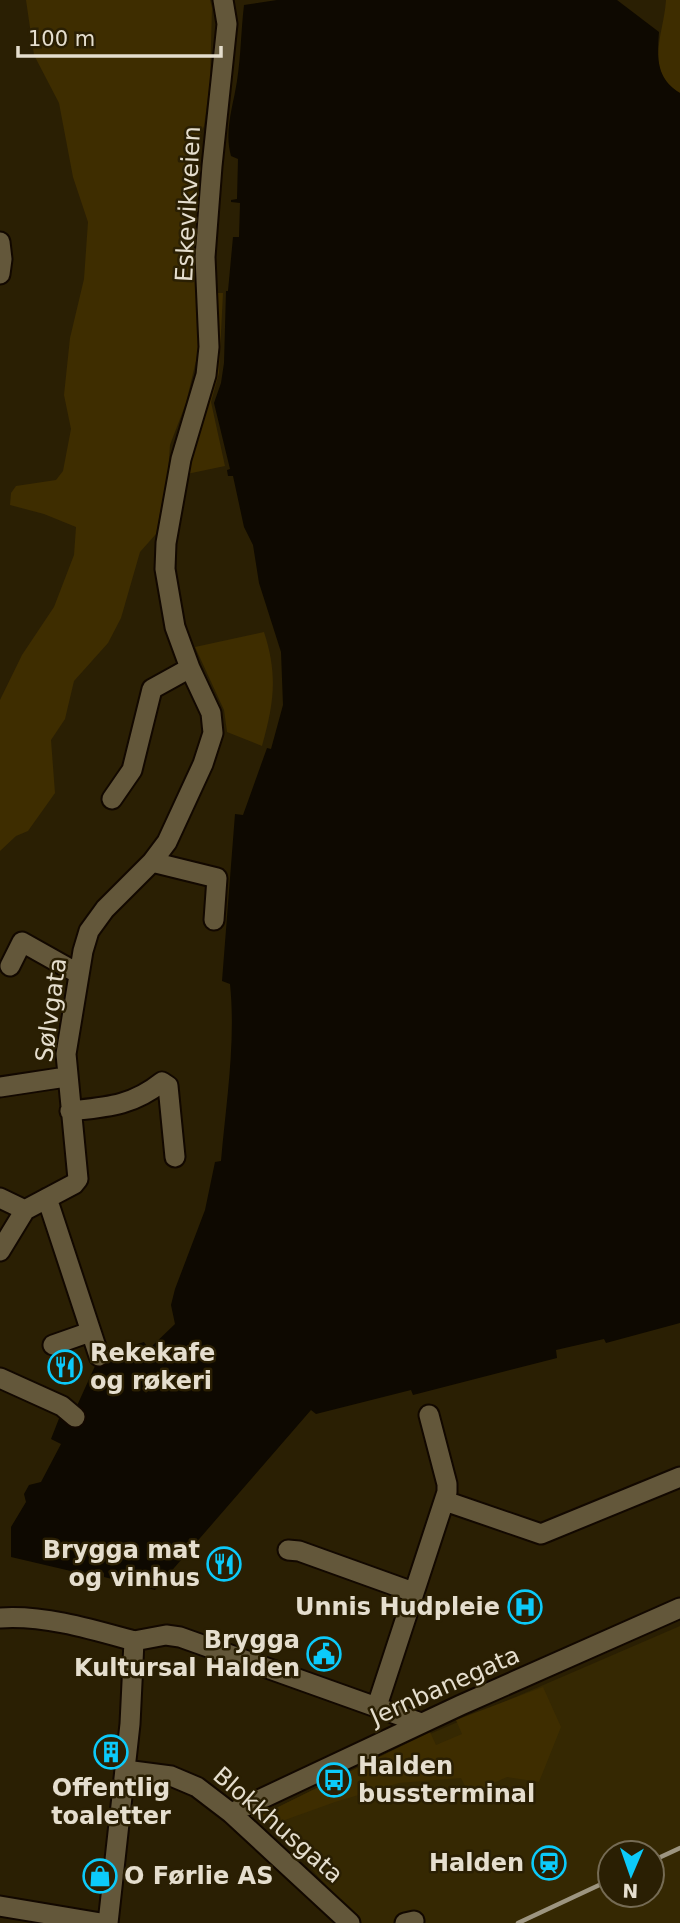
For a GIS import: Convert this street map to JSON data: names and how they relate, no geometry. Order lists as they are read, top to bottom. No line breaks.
{"streets":{"street":["Eskevikveien","Sølvgata","Jernbanegata","Blokkhusgata"]},"crossings":[["Eskevikveien","Sølvgata"],["Jernbanegata","Blokkhusgata"]],"places":{"restaurant":["Rekekafe og røkeri","Brygga mat og vinhus"],"hospital":["Unnis Hudpleie"],"public building":["Brygga Kultursal Halden"],"building":["Offentlig toaletter"],"bus stop":["Halden bussterminal"],"station":["Halden"],"shop":["O Førlie AS"]},"scale_bar":"100 m","north":"bottom"}
